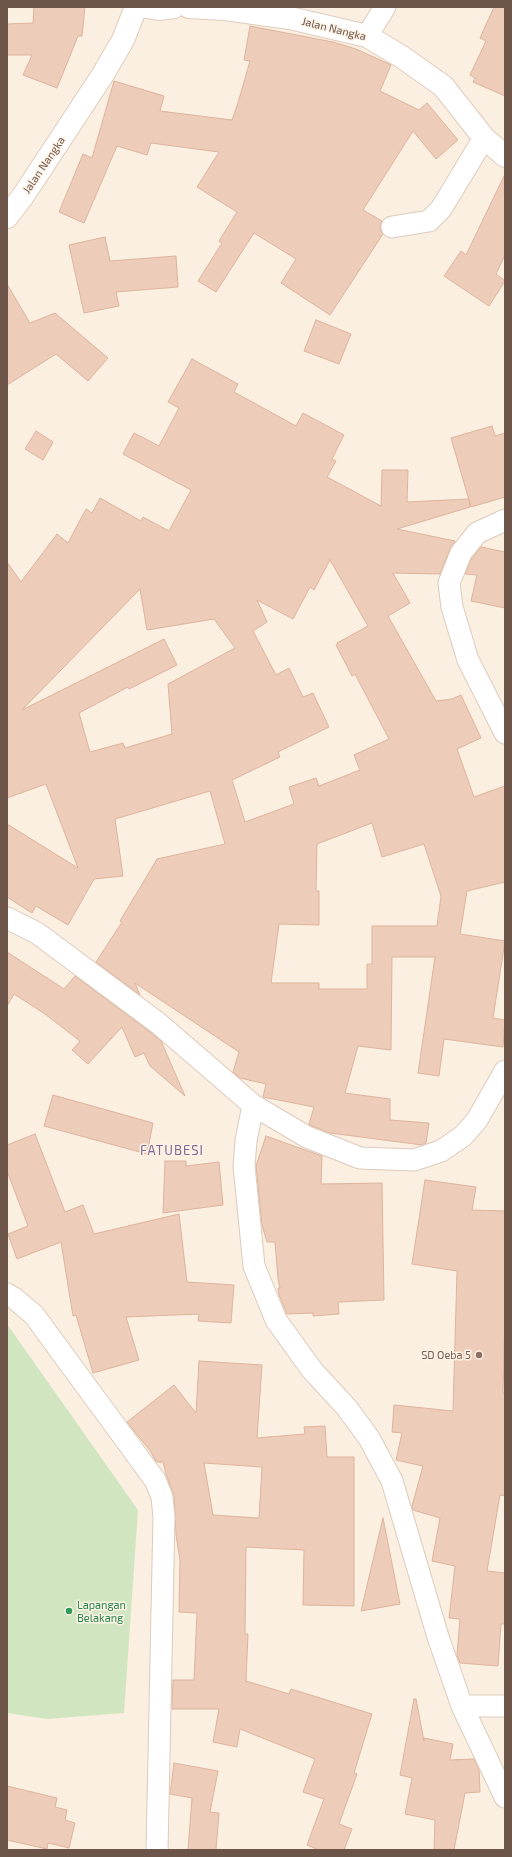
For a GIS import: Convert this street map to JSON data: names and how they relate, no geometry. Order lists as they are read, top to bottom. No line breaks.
{"streets":{"street":["Jalan Nangka"]},"districts":["FATUBESI"],"places":["SD Oeba 5","Lapangan Belakang"]}
